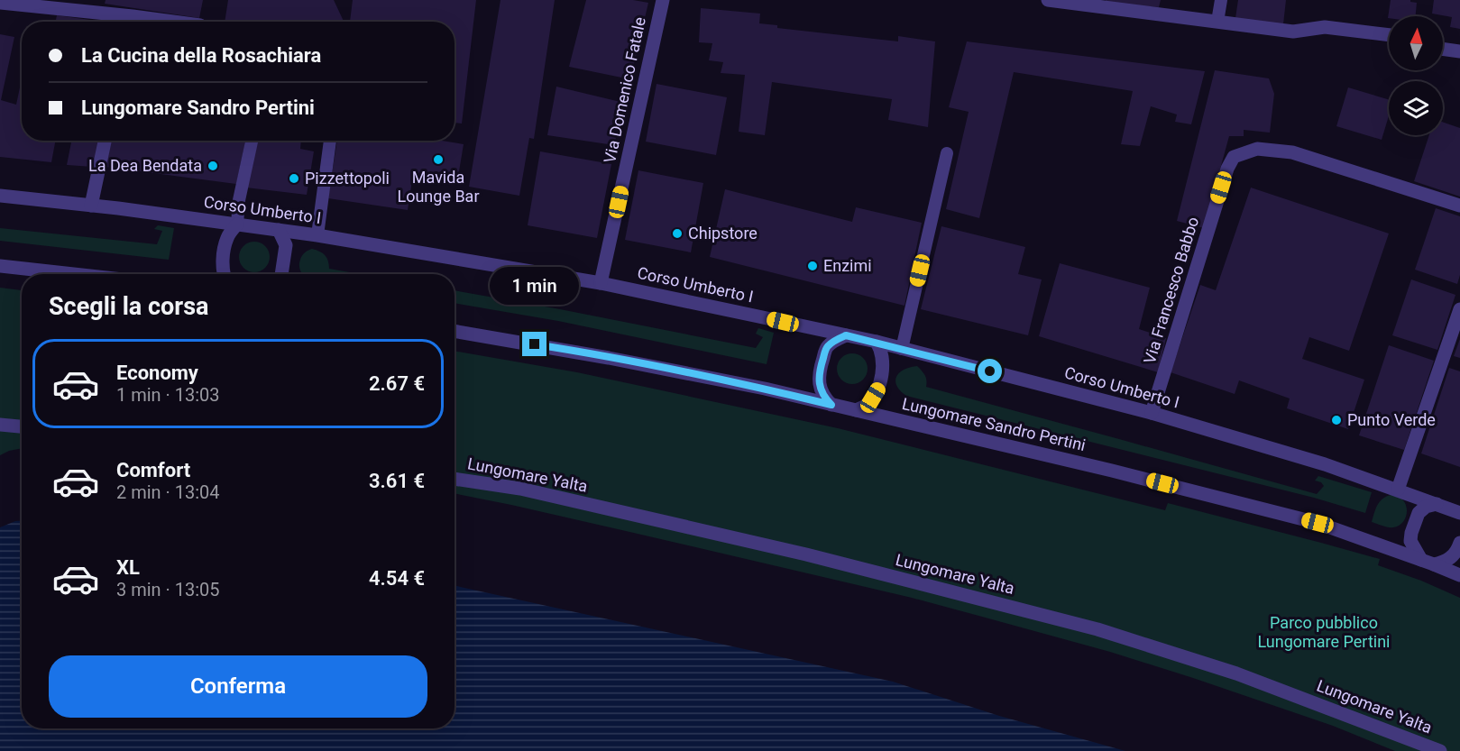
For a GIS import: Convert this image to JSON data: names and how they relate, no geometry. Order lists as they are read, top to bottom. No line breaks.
{"streets":{"street":["Via Domenico Fatale","Corso Umberto I","Via Francesco Babbo","Lungomare Sandro Pertini","Lungomare Yalta"]},"crossings":[["Via Domenico Fatale","Corso Umberto I"],["Corso Umberto I","Via Francesco Babbo"],["Corso Umberto I","Lungomare Sandro Pertini"]],"parks":["Parco pubblico Lungomare Pertini"],"places":["Mavida Lounge Bar","La Dea Bendata","Pizzettopoli","Chipstore","Enzimi","Punto Verde"],"north":"top","page":{"banner":["La Cucina della Rosachiara","Lungomare Sandro Pertini"],"bubble":"1 min","heading":"Scegli la corsa","list":[{"name":"Economy","note":"1 min · 13:03","value":"2.67 €"},{"name":"Comfort","note":"2 min · 13:04","value":"3.61 €"},{"name":"XL","note":"3 min · 13:05","value":"4.54 €"}],"buttons":"Conferma"}}
